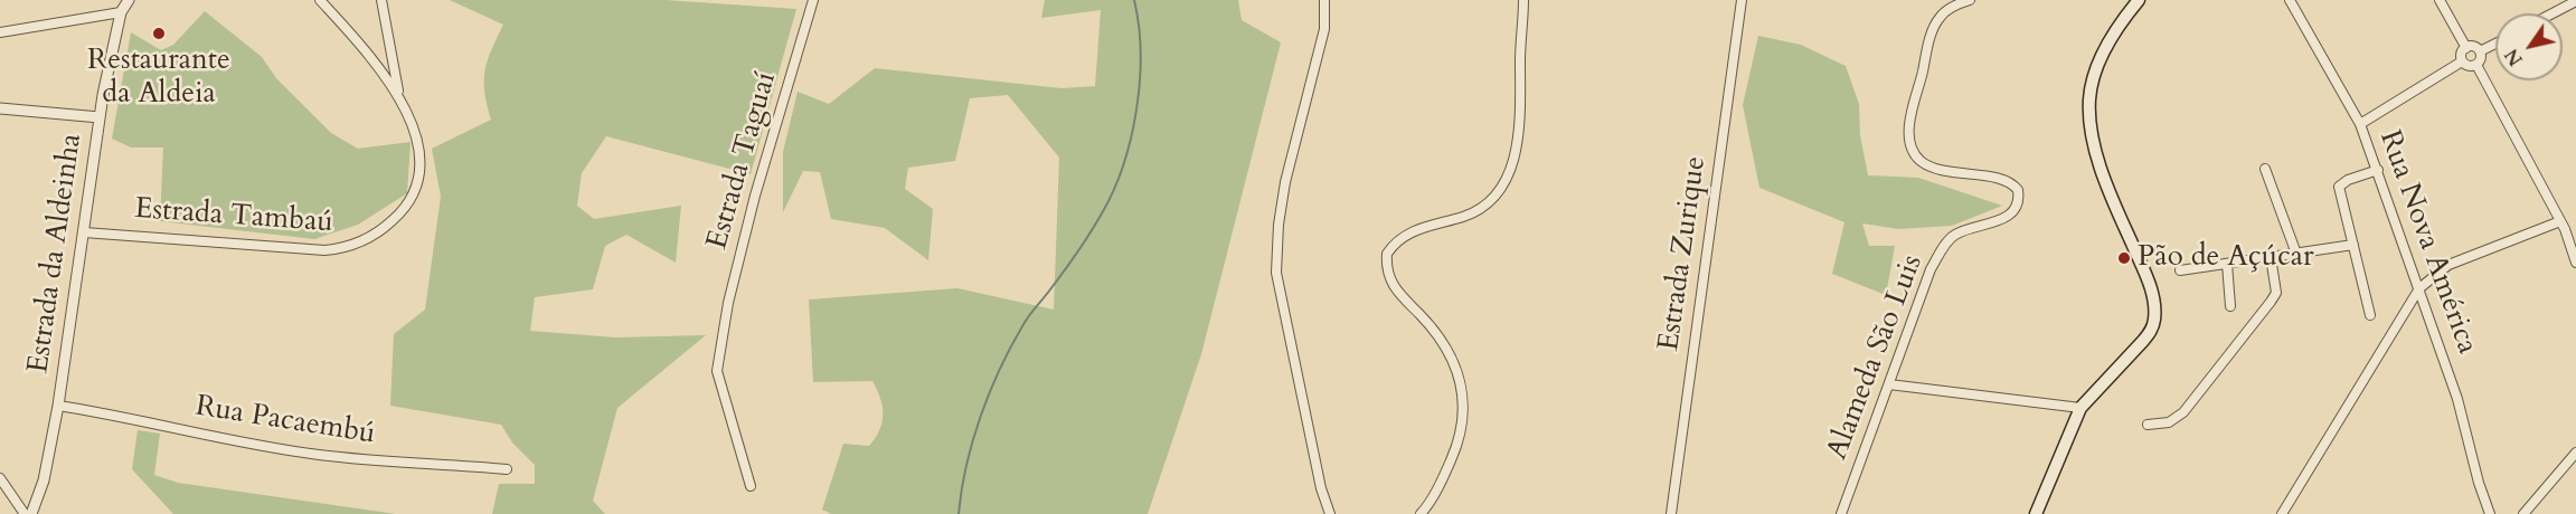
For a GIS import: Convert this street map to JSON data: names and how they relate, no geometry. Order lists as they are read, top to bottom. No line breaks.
{"streets":{"street":["Estrada Taguaí","Estrada Tambaú","Rua Nova América","Estrada da Aldeinha","Estrada Zurique","Alameda São Luis","Rua Pacaembú"]},"crossings":[["Estrada Tambaú","Estrada da Aldeinha"],["Estrada da Aldeinha","Rua Pacaembú"]],"places":["Restaurante da Aldeia","Pão de Açúcar"],"north":"bottom left"}
